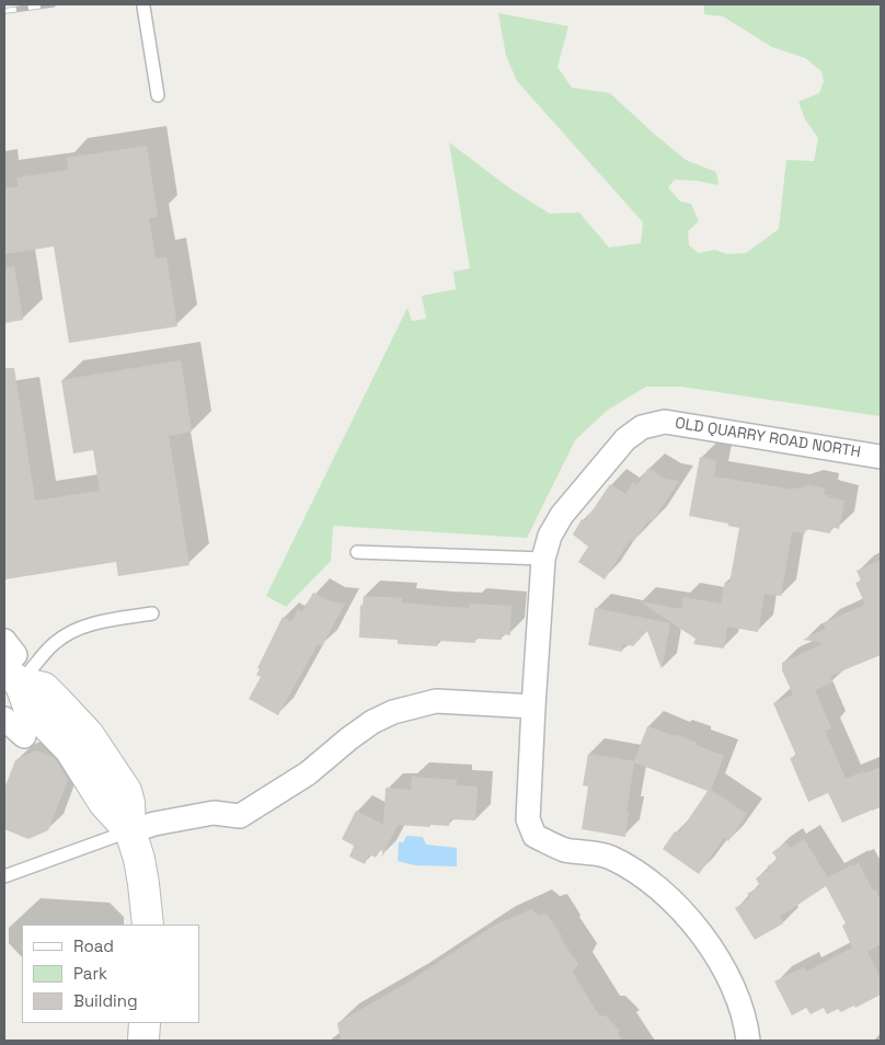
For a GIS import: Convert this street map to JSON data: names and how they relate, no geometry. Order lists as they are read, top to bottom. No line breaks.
{"streets":{"street":["OLD QUARRY ROAD NORTH"]},"legend":["Road","Park","Building"]}
